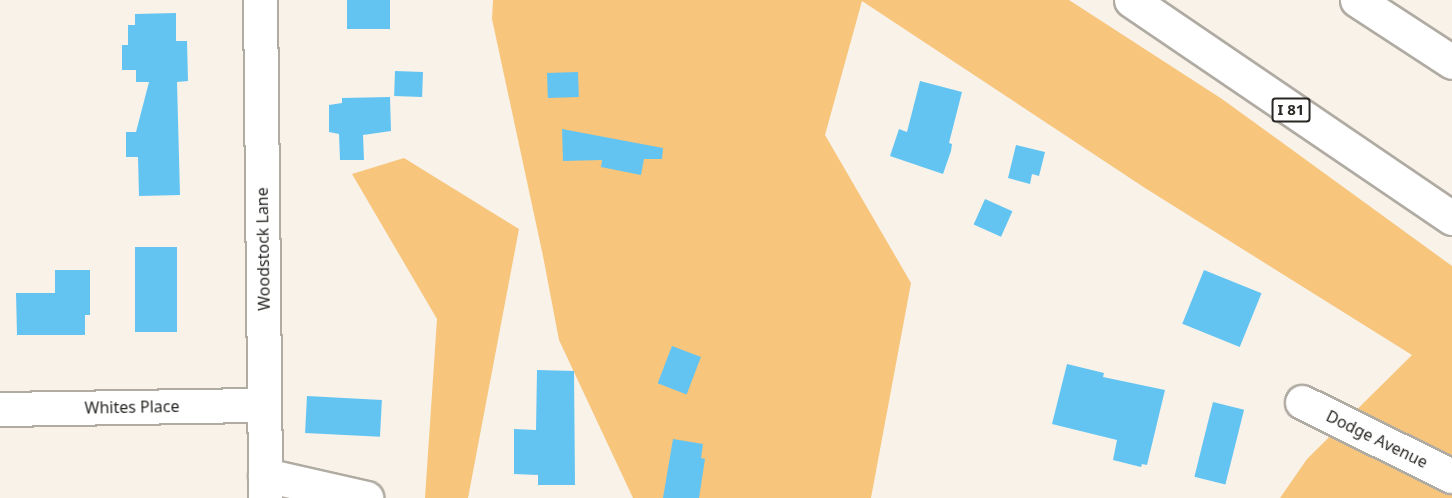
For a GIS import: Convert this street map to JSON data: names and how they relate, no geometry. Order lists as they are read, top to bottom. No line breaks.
{"streets":{"main road":["I 81","Woodstock Lane","Whites Place","Dodge Avenue"]},"crossings":[["Woodstock Lane","Whites Place"]]}
